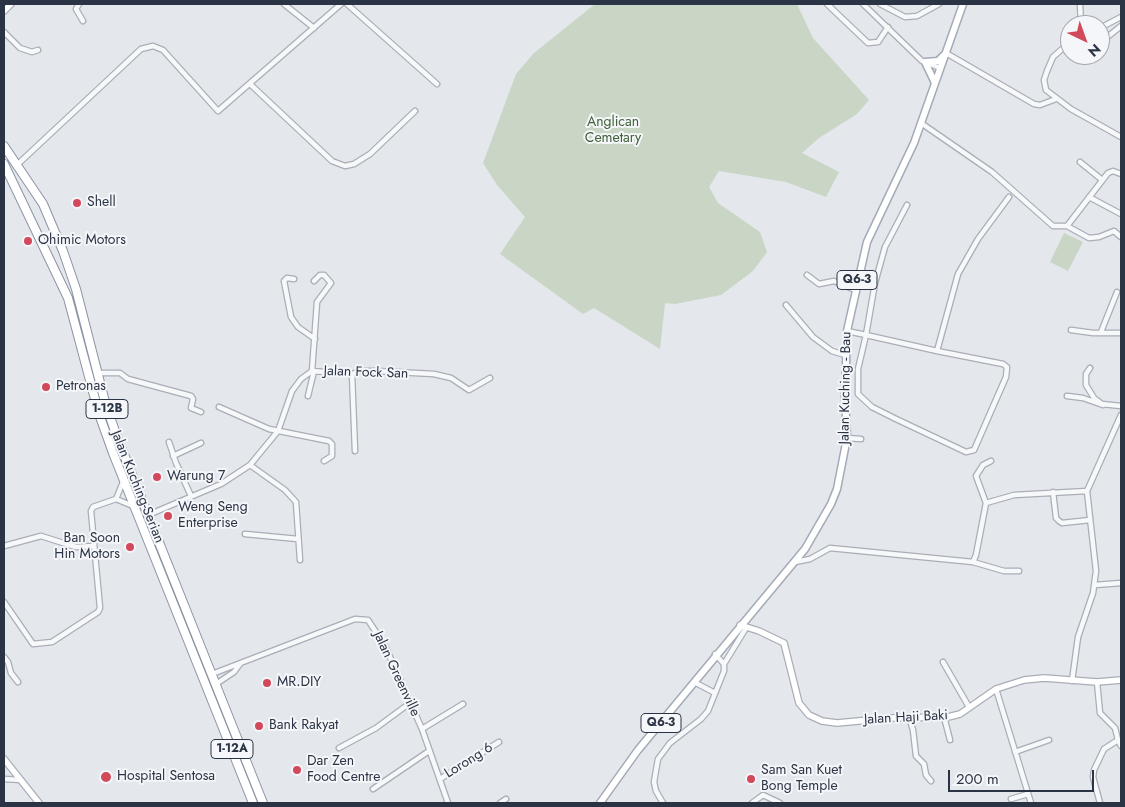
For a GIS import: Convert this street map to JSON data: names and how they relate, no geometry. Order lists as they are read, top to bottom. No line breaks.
{"streets":{"highway":["1-12B","Jalan Kuching-Serian","1-12A"],"main road":["Q6-3","Jalan Kuching - Bau"],"street":["Jalan Fock San","Jalan Greenville","Jalan Haji Baki","Lorong 6"]},"crossings":[["Jalan Fock San","Jalan Kuching-Serian"],["Jalan Kuching - Bau","Jalan Haji Baki"],["Jalan Kuching-Serian","Jalan Greenville"],["Jalan Greenville","Lorong 6"]],"parks":["Anglican Cemetary"],"places":["Shell","Ohimic Motors","Petronas","Warung 7","Weng Seng Enterprise","Ban Soon Hin Motors","MR.DIY","Bank Rakyat","Dar Zen Food Centre","Hospital Sentosa","Sam San Kuet Bong Temple"],"scale_bar":"200 m","north":"bottom right"}
